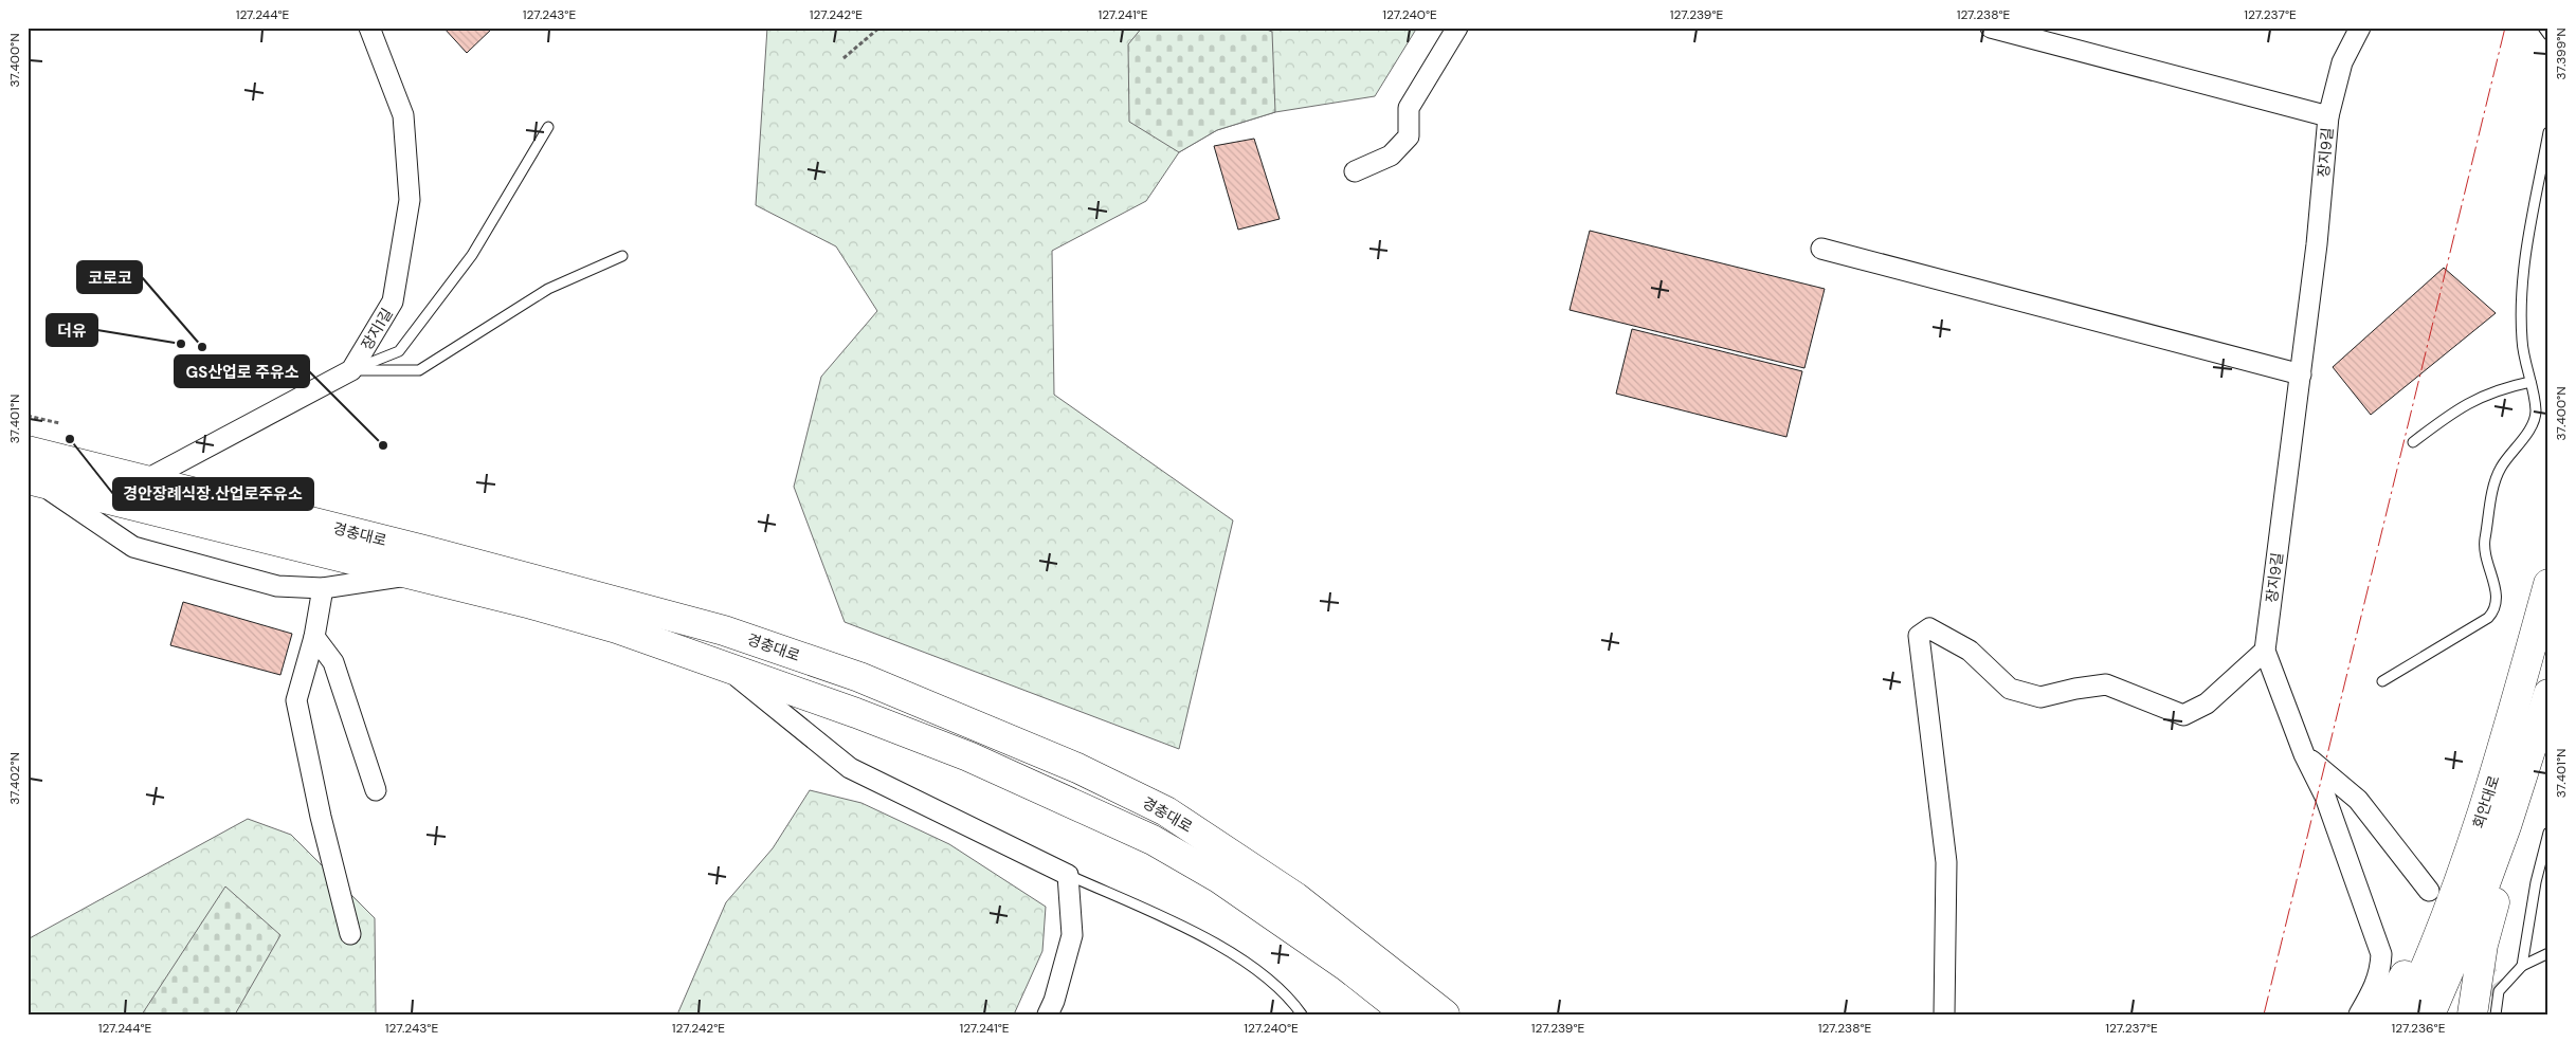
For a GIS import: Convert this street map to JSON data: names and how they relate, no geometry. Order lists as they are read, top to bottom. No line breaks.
{"streets":{"main road":["경충대로","회안대로"],"street":["장지9길","장지1길"]},"places":["더유","코로코","경안장례식장.산업로주유소","GS산업로 주유소"],"coordinates":["127.244°E","127.243°E","127.242°E","127.241°E","127.240°E","127.239°E","127.238°E","127.237°E","37.399°N","37.400°N","37.401°N","37.402°N","127.236°E"]}
